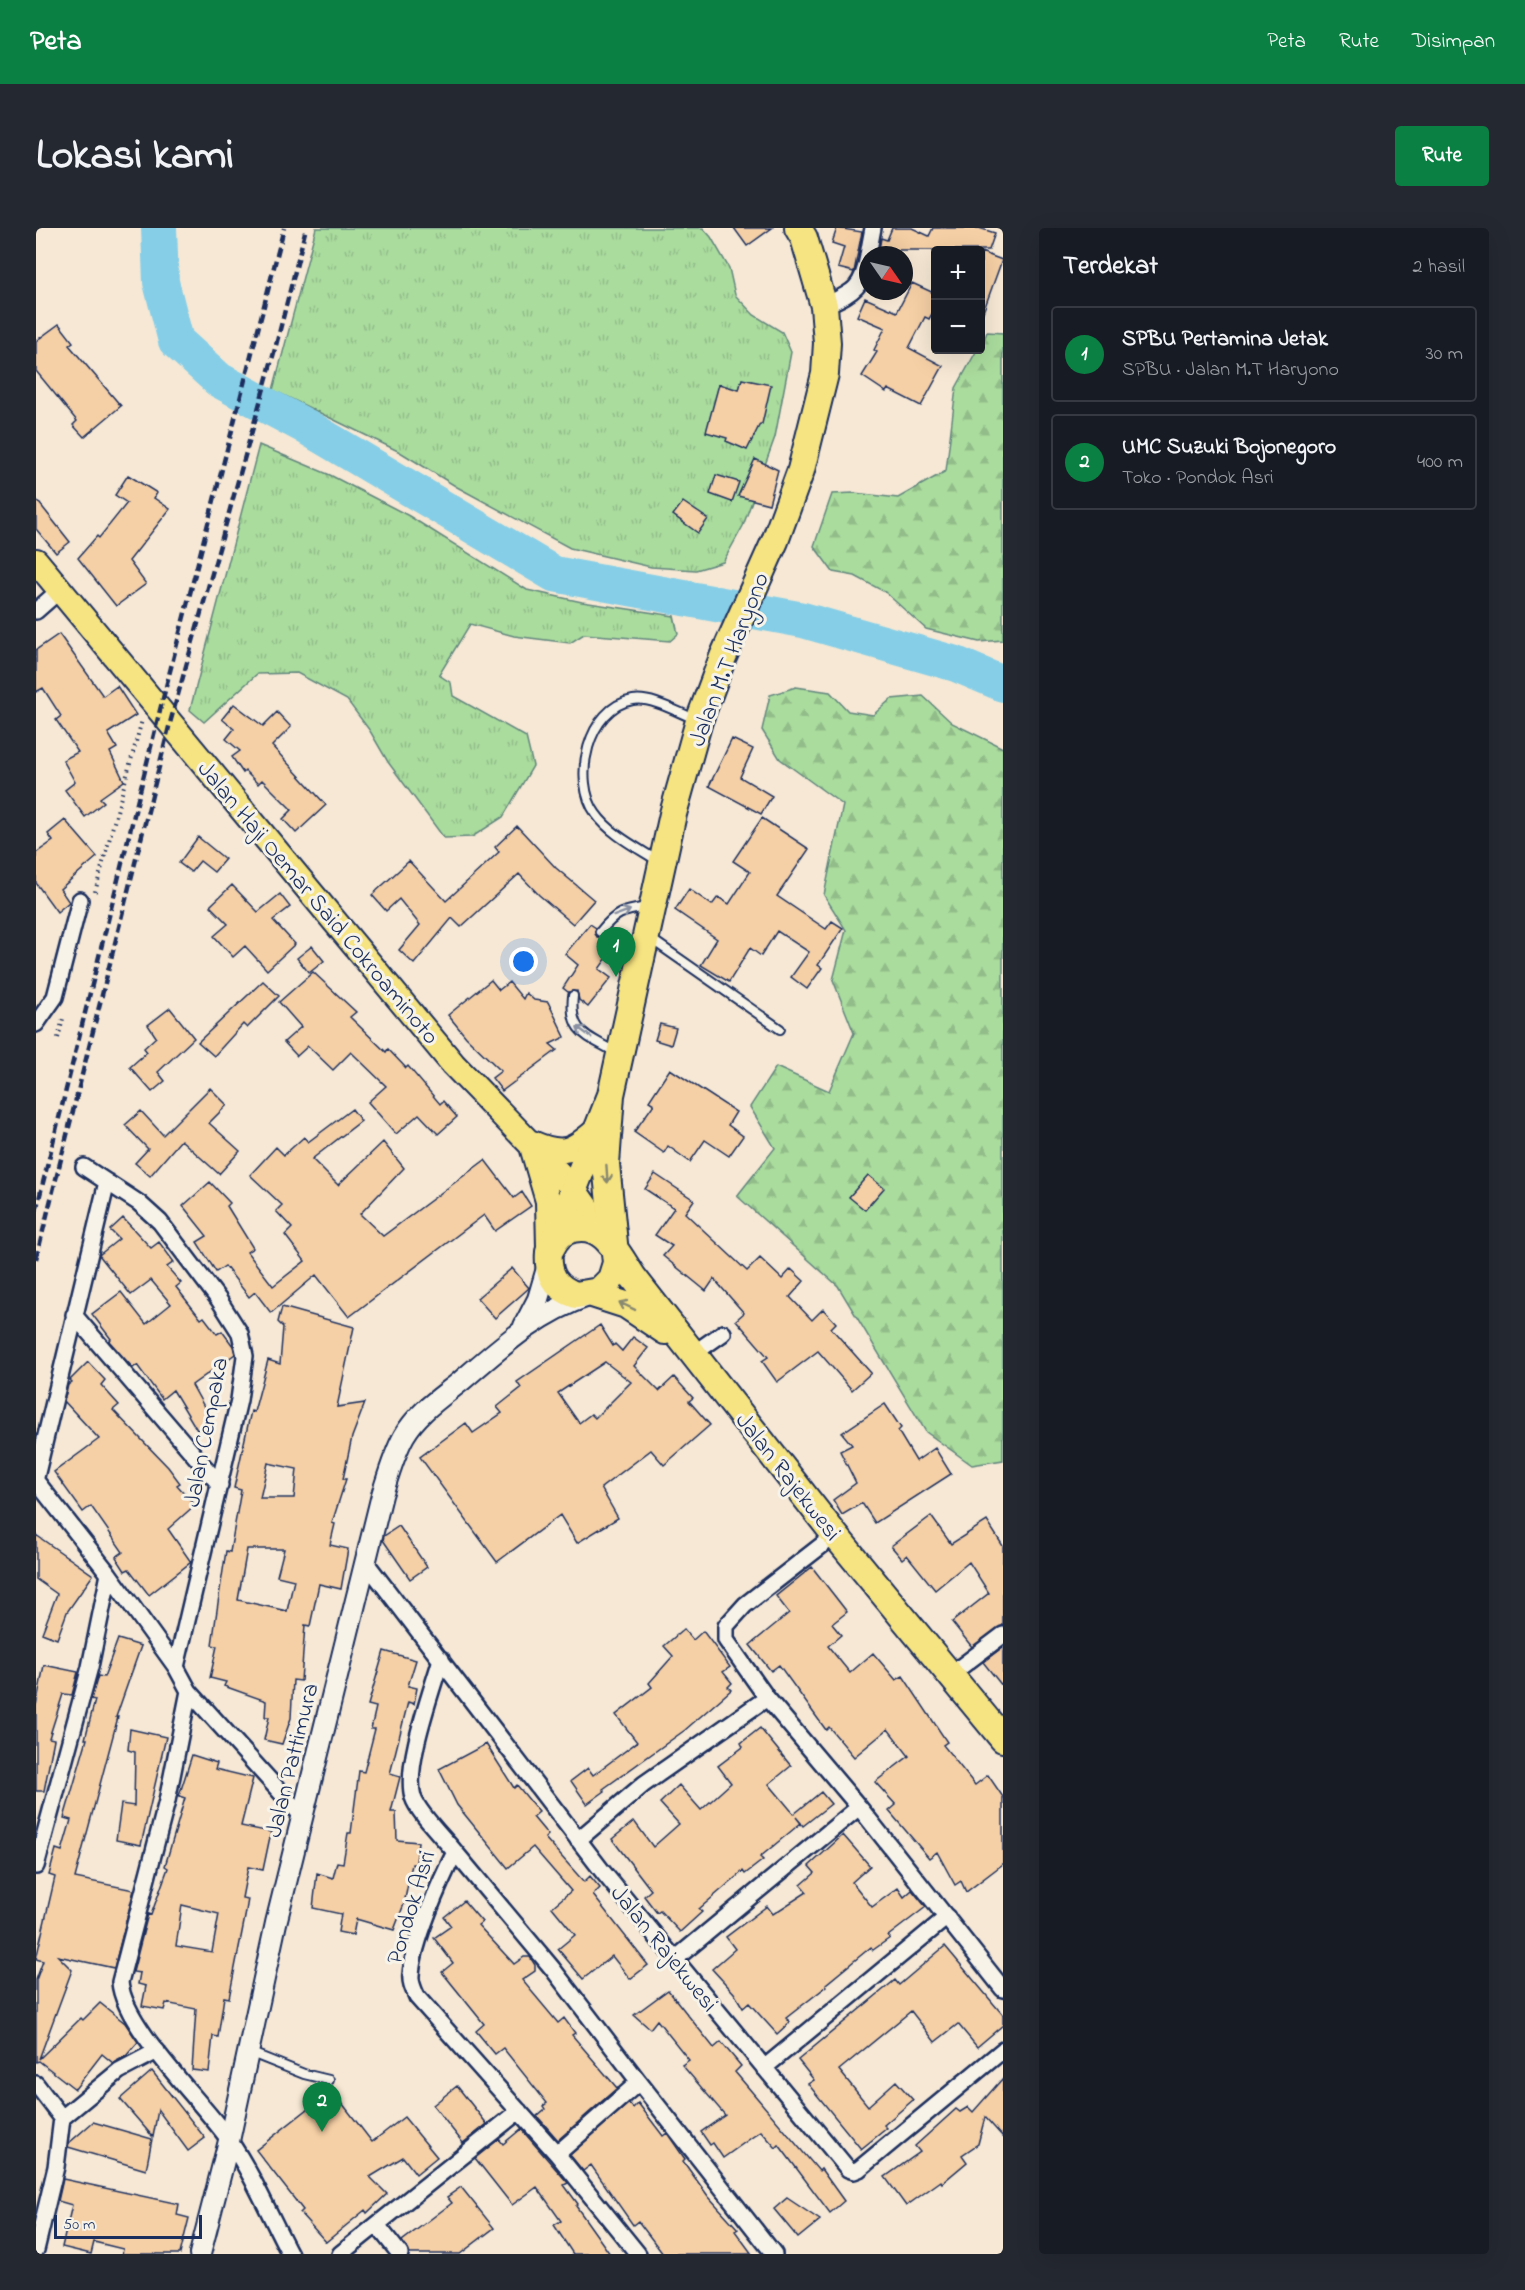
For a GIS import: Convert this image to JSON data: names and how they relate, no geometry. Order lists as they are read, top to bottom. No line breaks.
{"streets":{"highway":["Jalan M.T Haryono","Jalan Rajekwesi"],"main road":["Jalan Haji Oemar Said Cokroaminoto"],"street":["Jalan Cempaka","Jalan Pattimura","Pondok Asri"]},"crossings":[["Jalan Rajekwesi","Jalan Pattimura"],["Jalan Rajekwesi","Pondok Asri"]],"scale_bar":"50 m","north":"bottom right","page":{"header":"Peta","nav":["Peta","Rute","Disimpan"],"title":"Lokasi kami","buttons":"Rute","heading":["Terdekat","2 hasil"],"map_buttons":["+","−"],"list":[{"mark":"1","name":"SPBU Pertamina Jetak","note":"SPBU · Jalan M.T Haryono","value":"30 m"},{"mark":"2","name":"UMC Suzuki Bojonegoro","note":"Toko · Pondok Asri","value":"400 m"}],"pins":["1","2"],"scale":"50 m"}}
